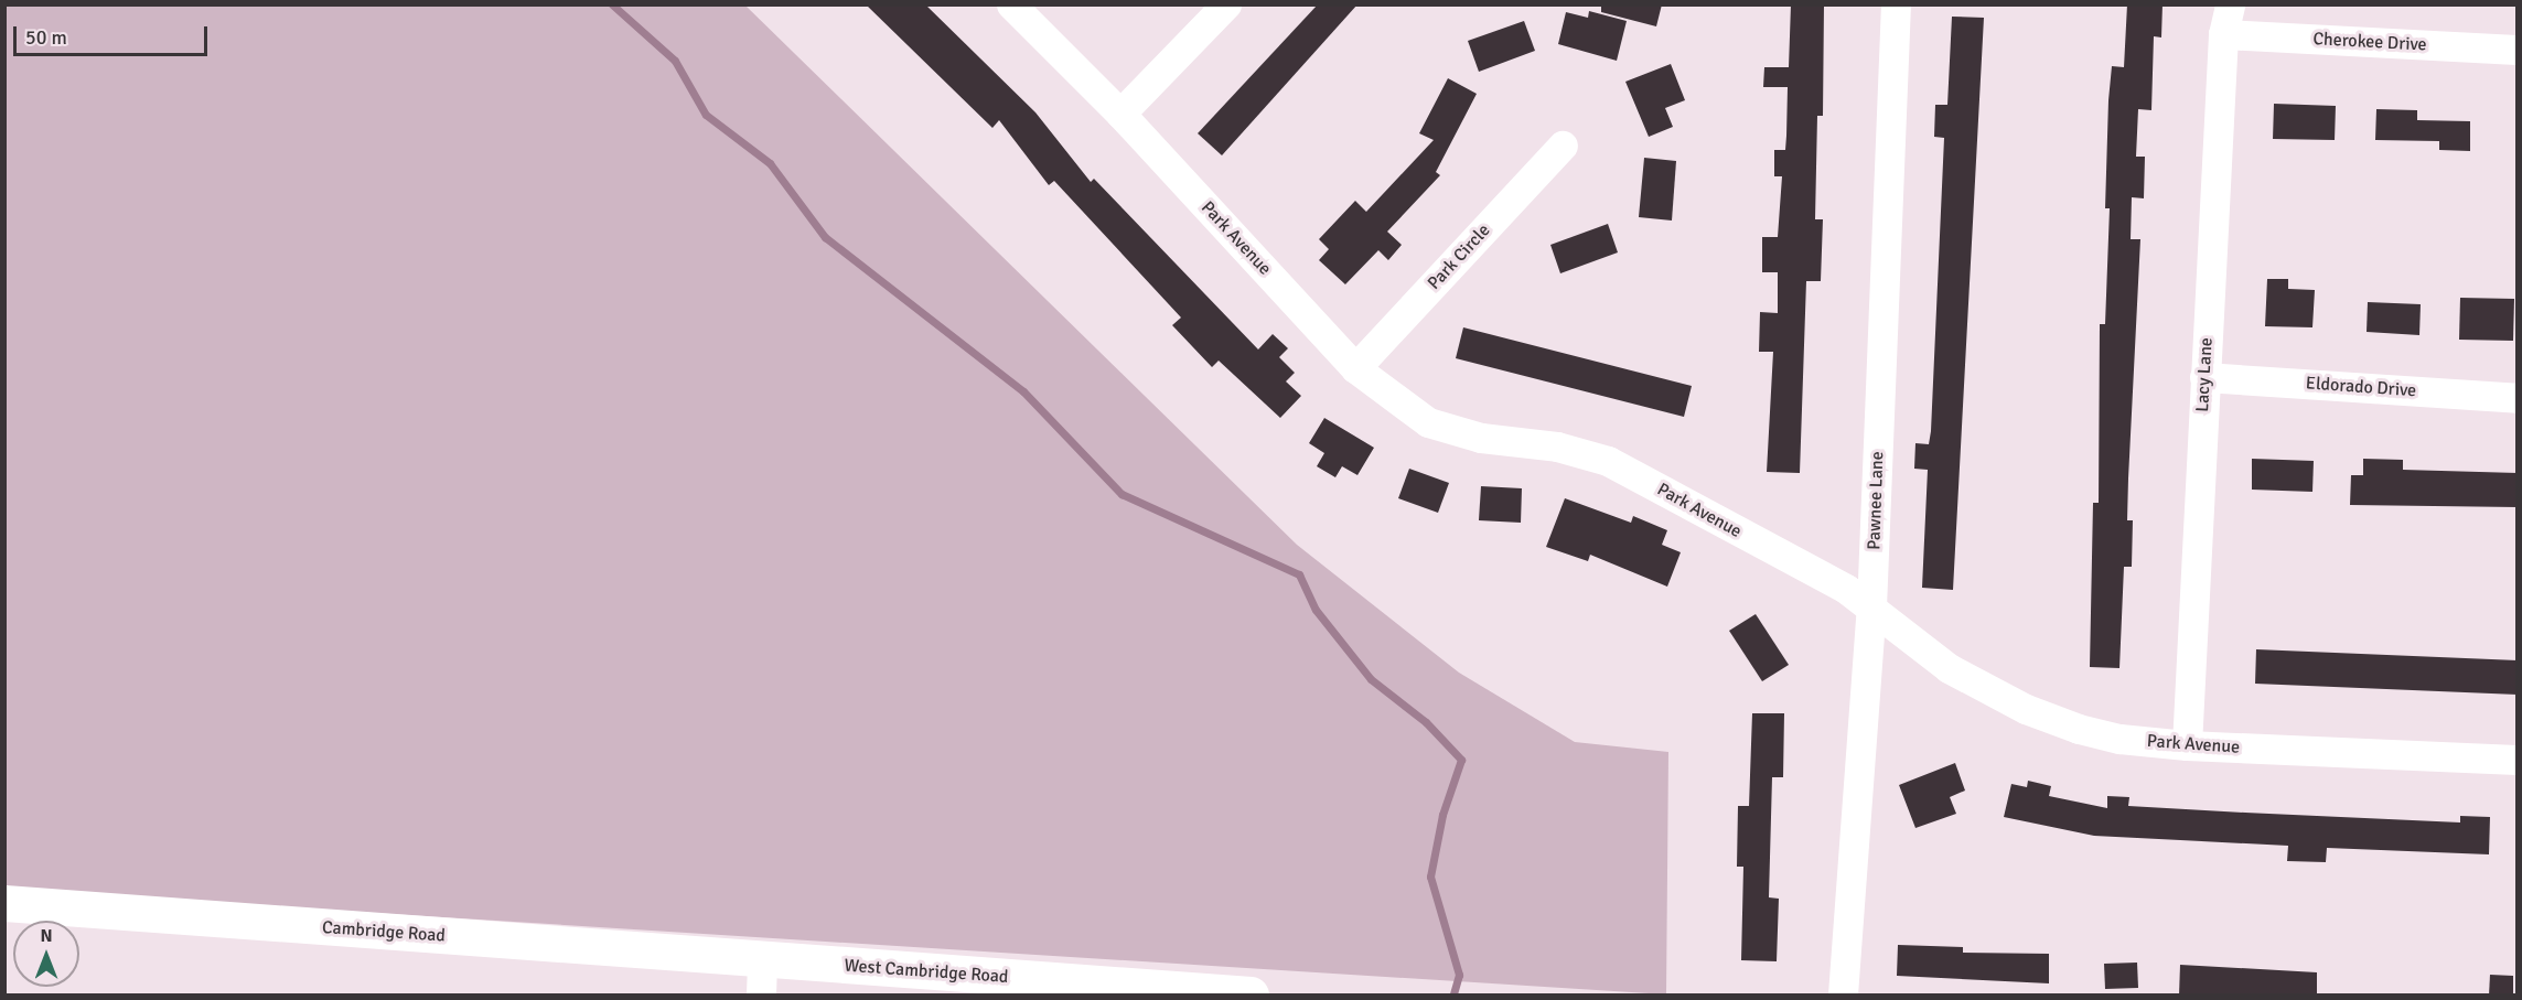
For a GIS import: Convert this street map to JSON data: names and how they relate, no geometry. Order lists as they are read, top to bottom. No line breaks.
{"streets":{"street":["Cherokee Drive","Park Avenue","Park Circle","Lacy Lane","Eldorado Drive","Pawnee Lane","Cambridge Road","West Cambridge Road"]},"crossings":[["Cherokee Drive","Lacy Lane"],["Park Avenue","Park Circle"],["Park Avenue","Lacy Lane"],["Park Avenue","Pawnee Lane"],["Lacy Lane","Eldorado Drive"],["Cambridge Road","West Cambridge Road"]],"scale_bar":"50 m","north":"top"}
